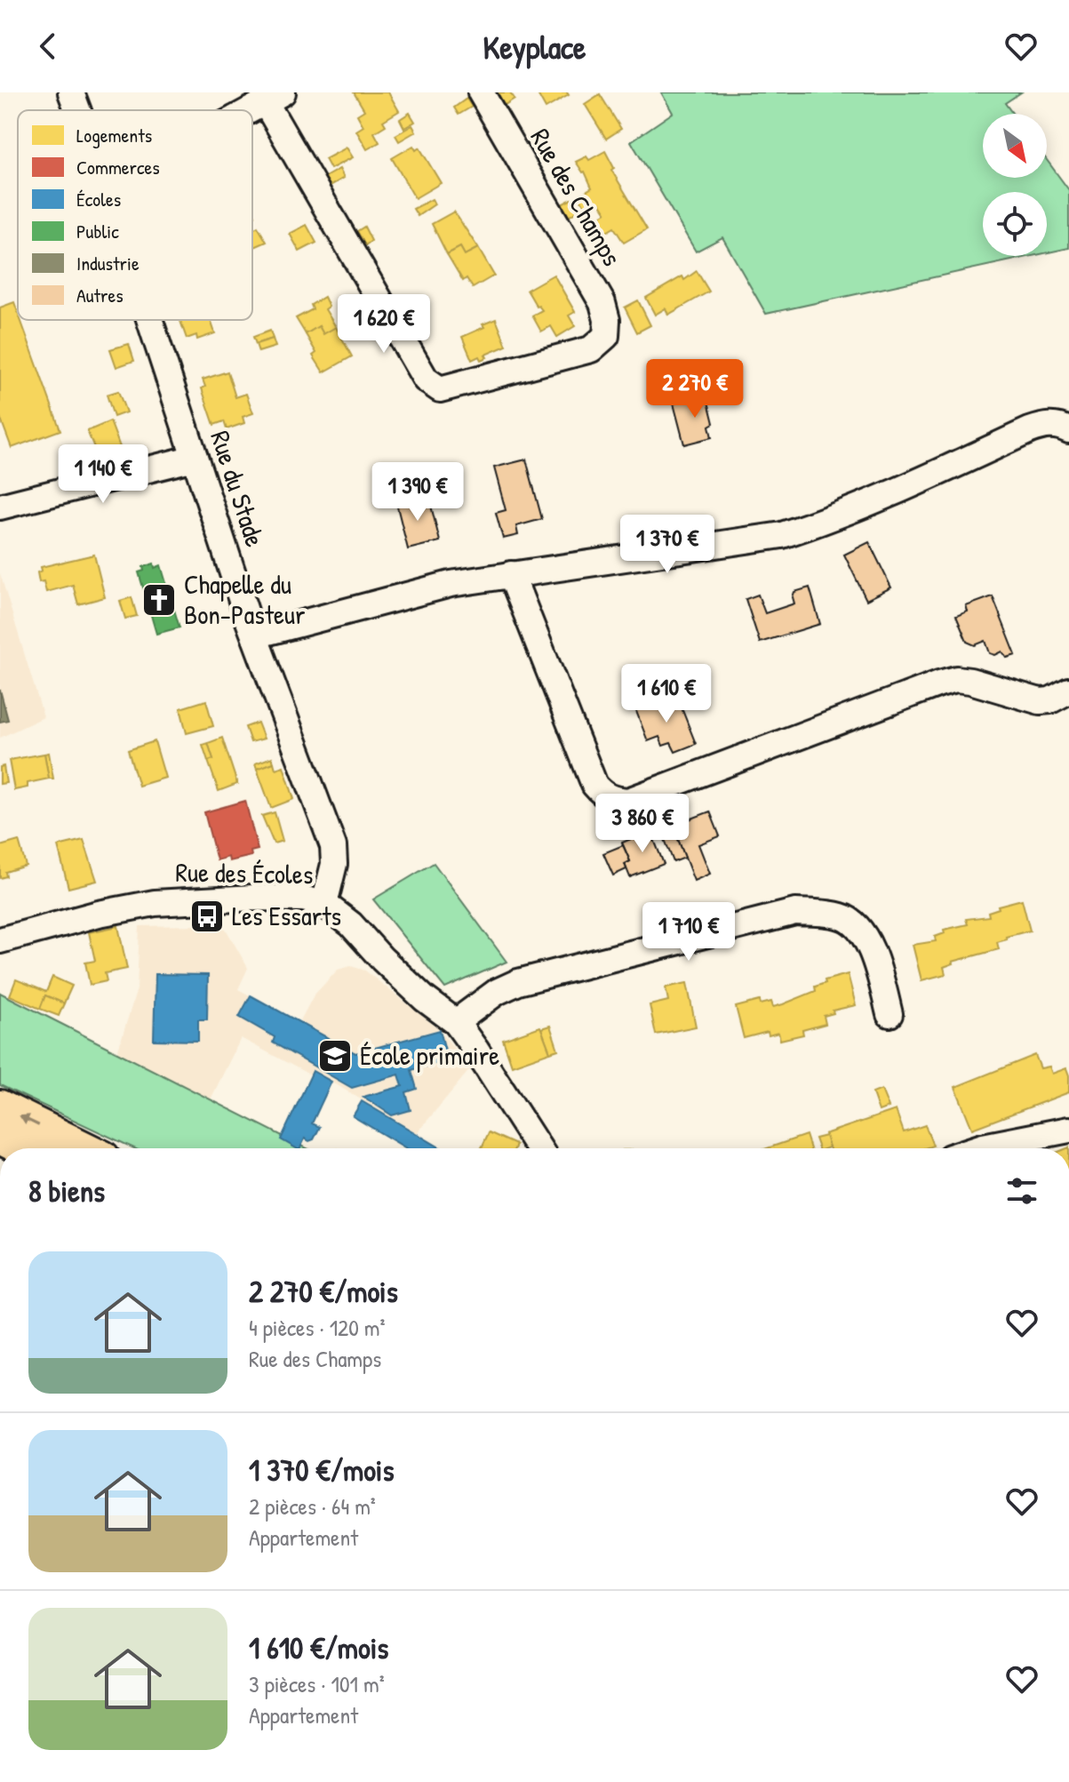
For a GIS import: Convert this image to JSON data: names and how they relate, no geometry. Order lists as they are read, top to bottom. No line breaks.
{"streets":{"street":["Rue des Champs","Rue du Stade","Rue des Écoles"]},"crossings":[["Rue du Stade","Rue des Écoles"]],"places":{"church":["Chapelle du Bon-Pasteur"],"bus stop":["Les Essarts"],"school or university":["École primaire"]},"legend":["Logements","Commerces","Écoles","Public","Industrie","Autres"],"north":"bottom right","page":{"header":"Keyplace","price":["1 620 €","2 270 €","1 140 €","1 390 €","1 370 €","1 610 €","3 860 €","1 710 €"],"heading":"8 biens","list":[{"name":"2 270 €/mois","note":"4 pièces · 120 m² · Rue des Champs"},{"name":"1 370 €/mois","note":"2 pièces · 64 m² · Appartement"},{"name":"1 610 €/mois","note":"3 pièces · 101 m² · Appartement"}]}}
